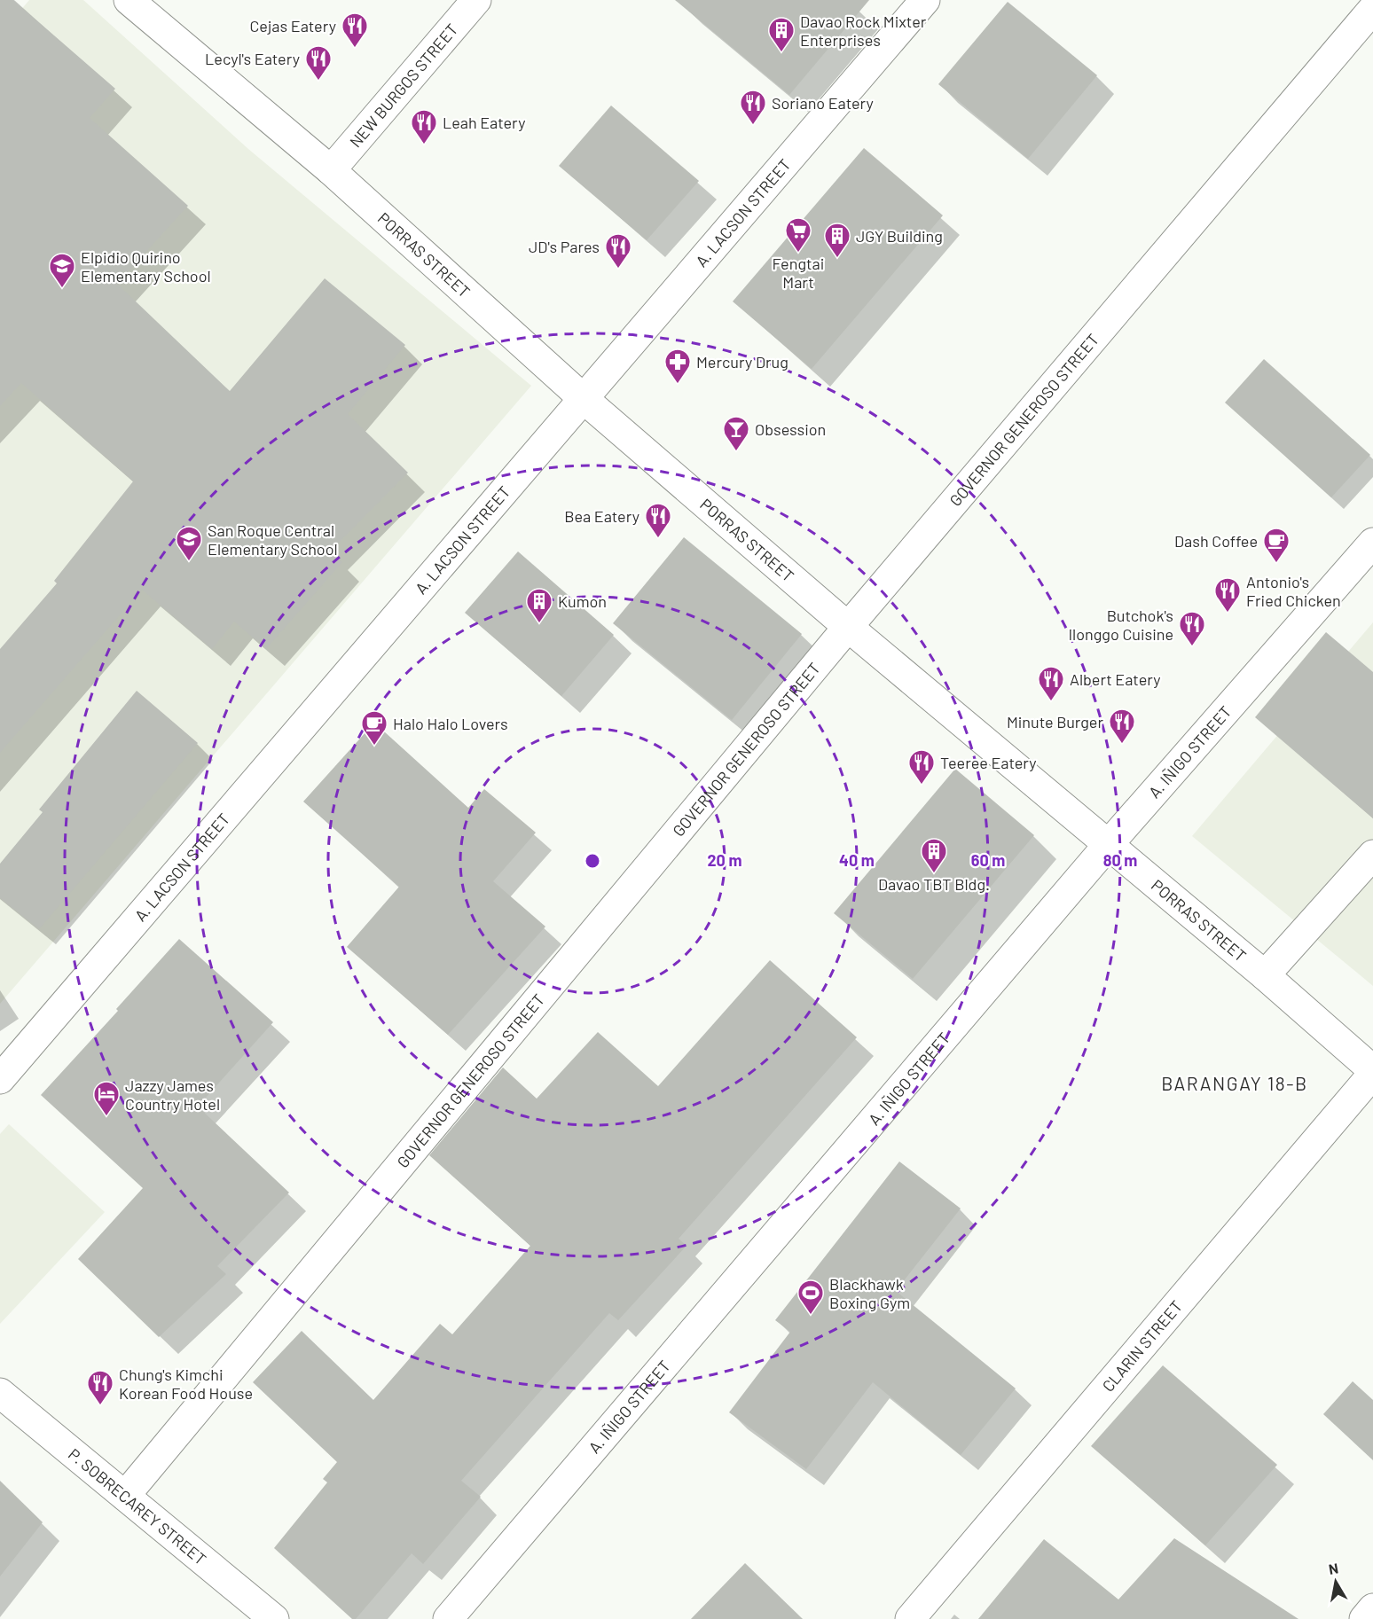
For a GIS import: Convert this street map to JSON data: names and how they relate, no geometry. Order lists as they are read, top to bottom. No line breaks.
{"streets":{"street":["NEW BURGOS STREET","A. LACSON STREET","PORRAS STREET","GOVERNOR GENEROSO STREET","A. IÑIGO STREET","CLARIN STREET","P. SOBRECAREY STREET"]},"crossings":[["NEW BURGOS STREET","PORRAS STREET"],["A. LACSON STREET","PORRAS STREET"],["PORRAS STREET","GOVERNOR GENEROSO STREET"],["PORRAS STREET","A. IÑIGO STREET"],["PORRAS STREET","CLARIN STREET"],["GOVERNOR GENEROSO STREET","P. SOBRECAREY STREET"]],"districts":["BARANGAY 18-B"],"places":{"restaurant":["Cejas Eatery","Lecyl's Eatery","Soriano Eatery","Leah Eatery","JD's Pares","Bea Eatery","Antonio's Fried Chicken","Butchok's Ilonggo Cuisine","Albert Eatery","Minute Burger","Teeree Eatery","Chung's Kimchi Korean Food House"],"building":["Davao Rock Mixter Enterprises","JGY Building","Kumon","Davao TBT Bldg."],"supermarket":["Fengtai Mart"],"school or university":["Elpidio Quirino Elementary School","San Roque Central Elementary School"],"pharmacy":["Mercury Drug"],"bar":["Obsession"],"cafe":["Dash Coffee","Halo Halo Lovers"],"hotel":["Jazzy James Country Hotel"],"sports":["Blackhawk Boxing Gym"]},"north":"top","rings":["20 m","40 m","60 m","80 m"]}
